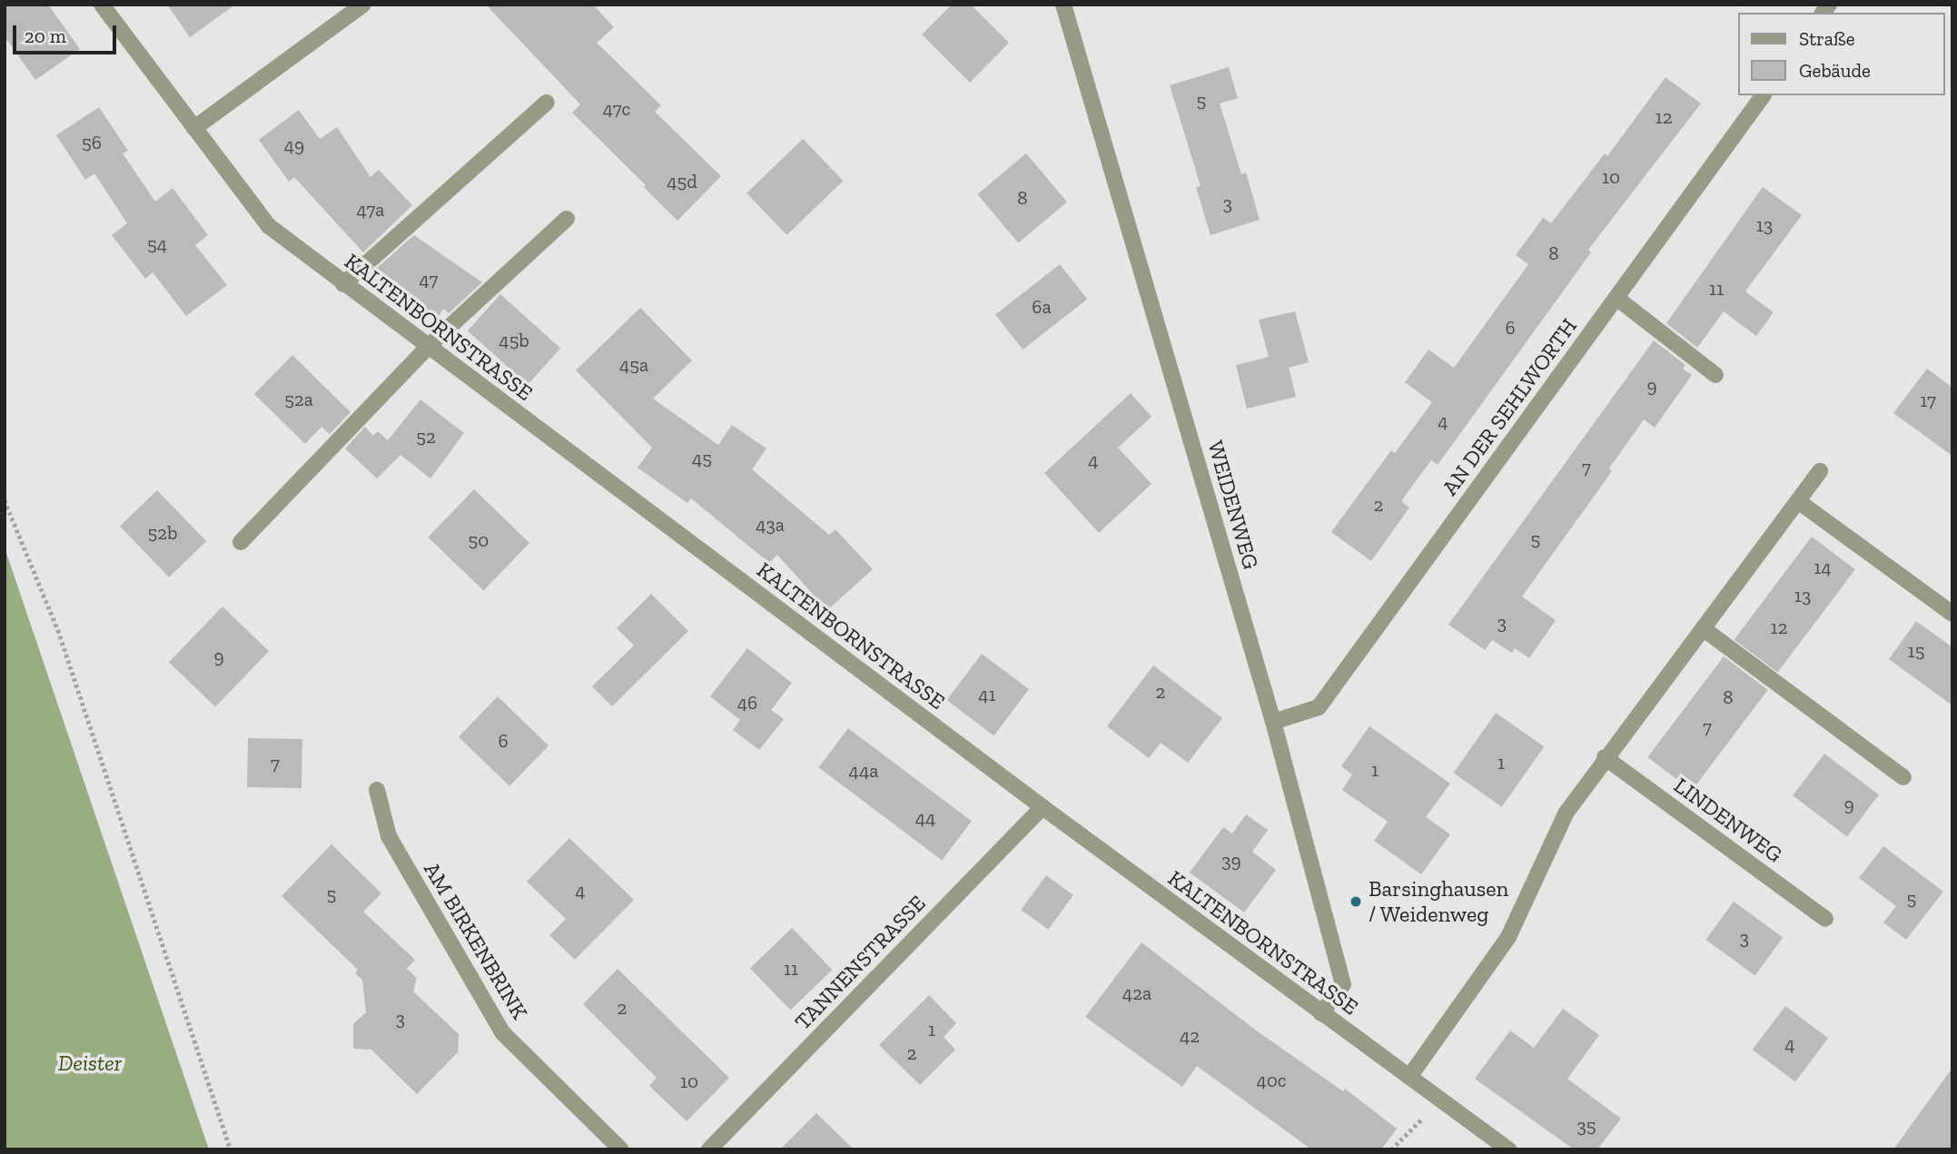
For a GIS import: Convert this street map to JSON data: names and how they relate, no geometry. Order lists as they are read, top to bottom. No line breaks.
{"streets":{"street":["KALTENBORNSTRASSE","AN DER SEHLWORTH","WEIDENWEG","LINDENWEG","AM BIRKENBRINK","TANNENSTRASSE"]},"crossings":[["KALTENBORNSTRASSE","WEIDENWEG"],["KALTENBORNSTRASSE","TANNENSTRASSE"],["AN DER SEHLWORTH","WEIDENWEG"]],"parks":["Deister"],"places":["Barsinghausen / Weidenweg"],"house_numbers":["5","47c","12","56","49","10","45d","8","3","47a","13","54","8","47","11","6a","6","45b","45a","9","52a","17","4","52","45","4","7","2","43a","52b","5","50","14","13","3","12","15","9","2","41","8","46","7","6","1","7","1","44a","9","44","39","4","5","5","3","11","42a","2","3","1","42","4","2","40c","10","35"],"legend":["Straße","Gebäude"],"scale_bar":"20 m"}
